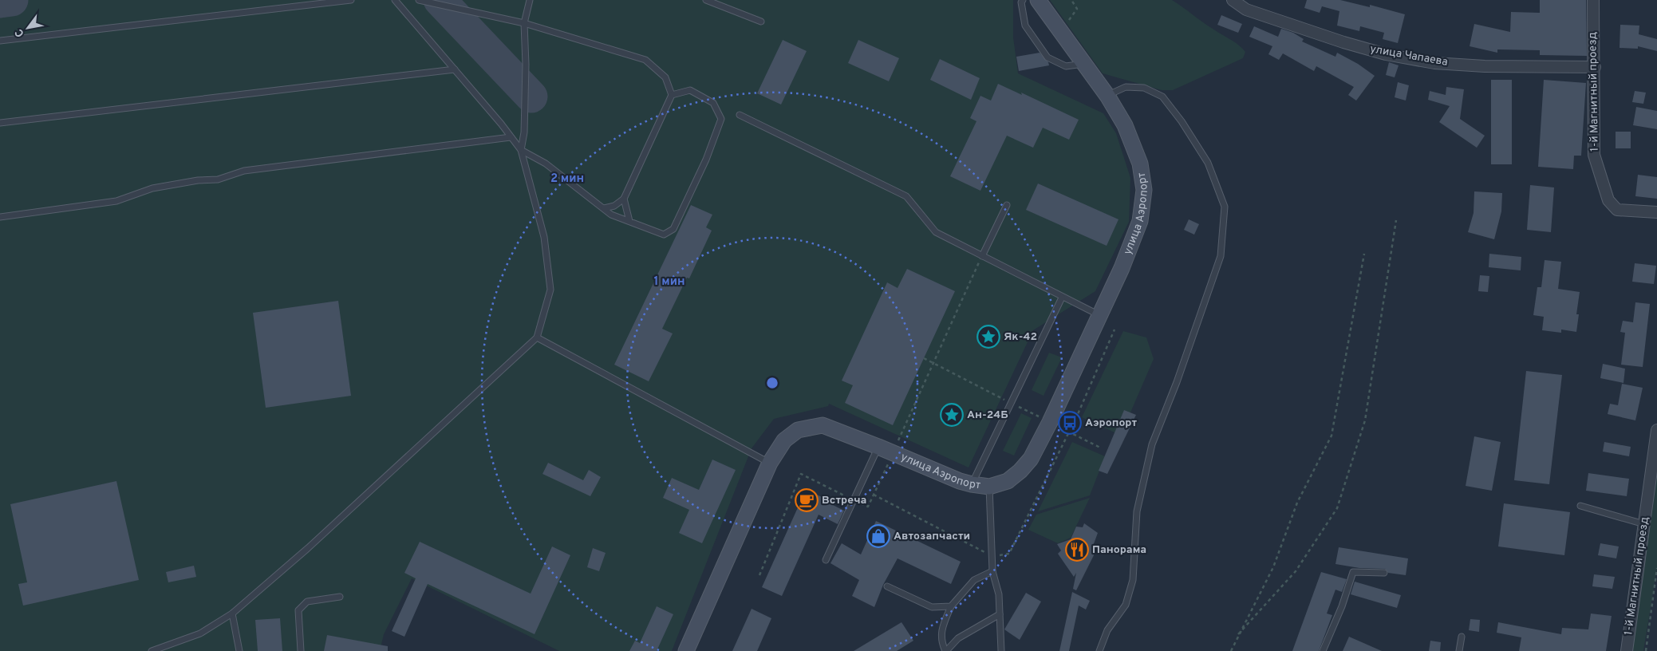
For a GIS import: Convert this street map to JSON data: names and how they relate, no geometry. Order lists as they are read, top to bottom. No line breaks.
{"streets":{"main road":["улица Аэропорт"],"street":["улица Чапаева","1-й Магнитный проезд"]},"crossings":[["улица Чапаева","1-й Магнитный проезд"]],"places":{"place":["Як-42","Ан-24Б"],"bus stop":["Аэропорт"],"cafe":["Встреча"],"shop":["Автозапчасти"],"restaurant":["Панорама"]},"north":"bottom left","rings":["2 мин","1 мин"]}
